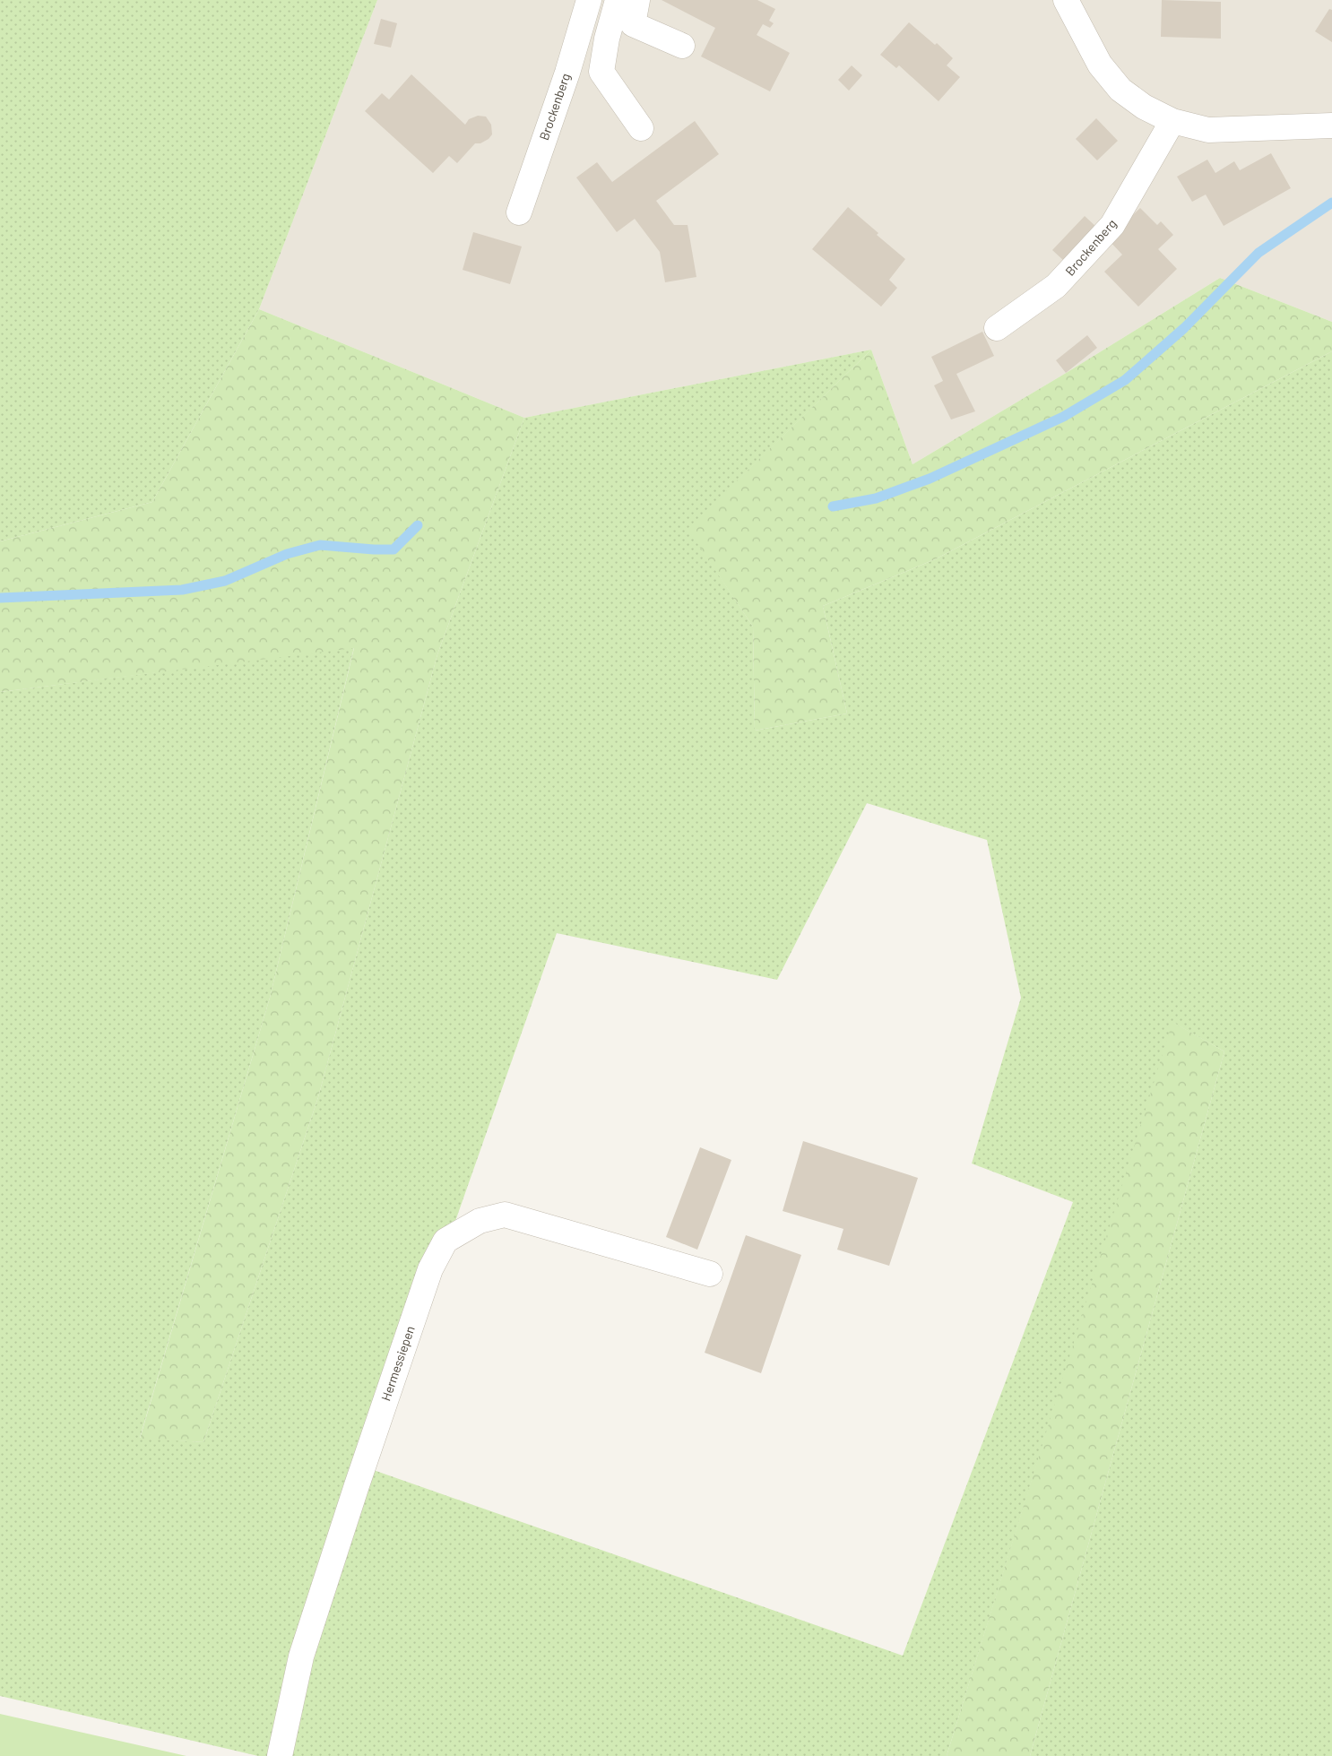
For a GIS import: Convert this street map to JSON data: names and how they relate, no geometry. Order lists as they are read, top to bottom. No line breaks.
{"streets":{"street":["Brockenberg","Hermessiepen"]}}
